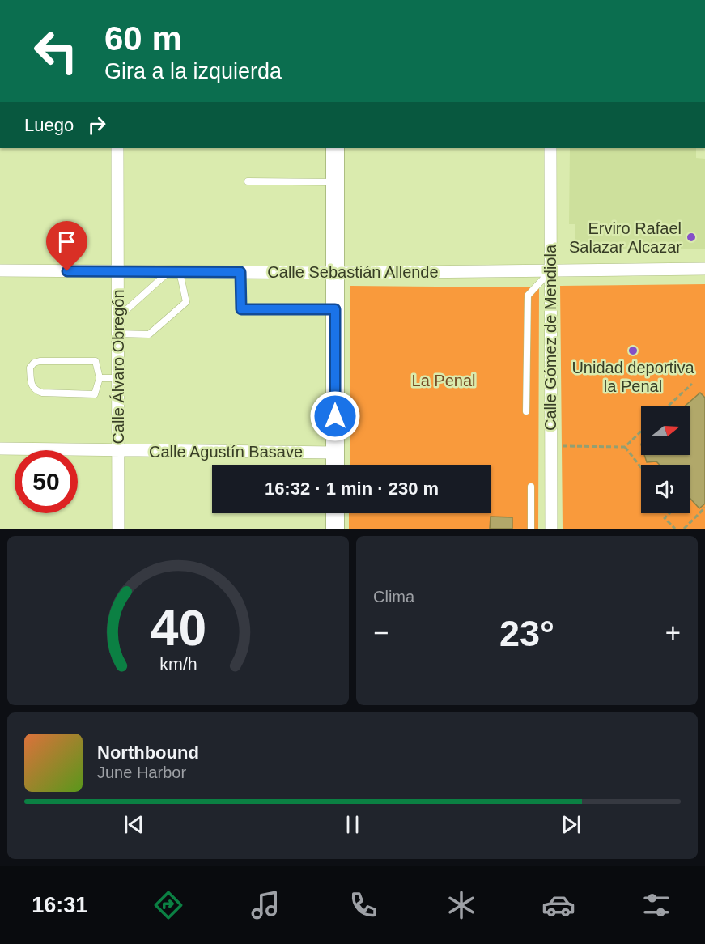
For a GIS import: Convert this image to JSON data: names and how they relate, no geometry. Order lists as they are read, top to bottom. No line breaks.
{"streets":{"street":["Calle Sebastián Allende","Calle Gómez de Mendiola","Calle Álvaro Obregón","Calle Agustín Basave"]},"crossings":[["Calle Sebastián Allende","Calle Gómez de Mendiola"],["Calle Sebastián Allende","Calle Álvaro Obregón"],["Calle Álvaro Obregón","Calle Agustín Basave"]],"parks":["La Penal"],"places":["Erviro Rafael Salazar Alcazar","Unidad deportiva la Penal"],"north":"right","page":{"turn":["60 m","Gira a la izquierda"],"then":"Luego","limit":"50","trip":"16:32 · 1 min · 230 m","tile":"Clima","heat":["−","23°","+"],"song":["Northbound","June Harbor"],"tabs":"16:31","gauge":["40","km/h"]}}
